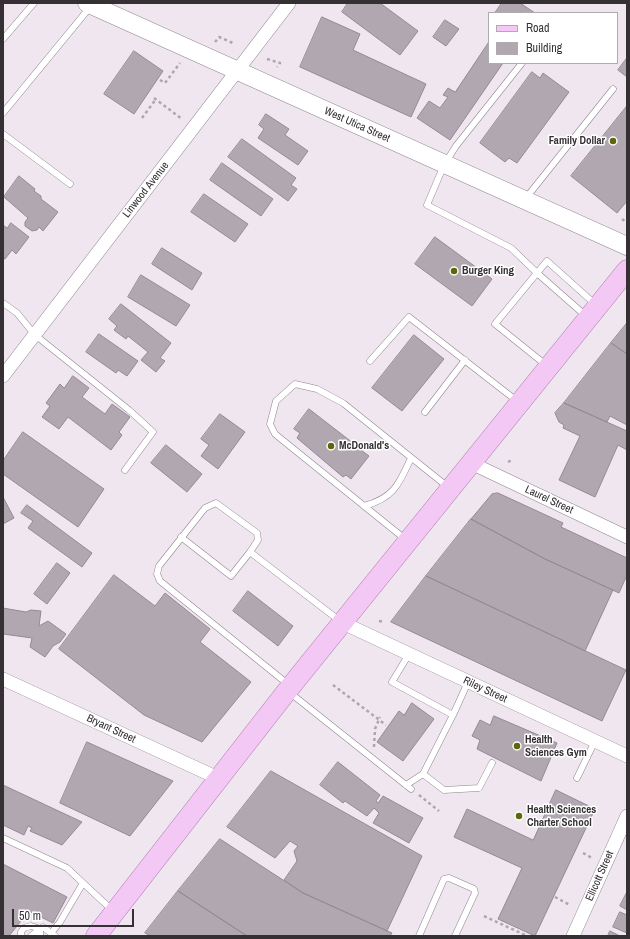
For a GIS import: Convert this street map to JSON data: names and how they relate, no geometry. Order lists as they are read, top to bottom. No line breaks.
{"streets":{"street":["West Utica Street","Linwood Avenue","Laurel Street","Riley Street","Bryant Street","Ellicott Street"]},"crossings":[["West Utica Street","Linwood Avenue"]],"places":["Family Dollar","Burger King","McDonald's","Health Sciences Gym","Health Sciences Charter School"],"legend":["Road","Building"],"scale_bar":"50 m"}
